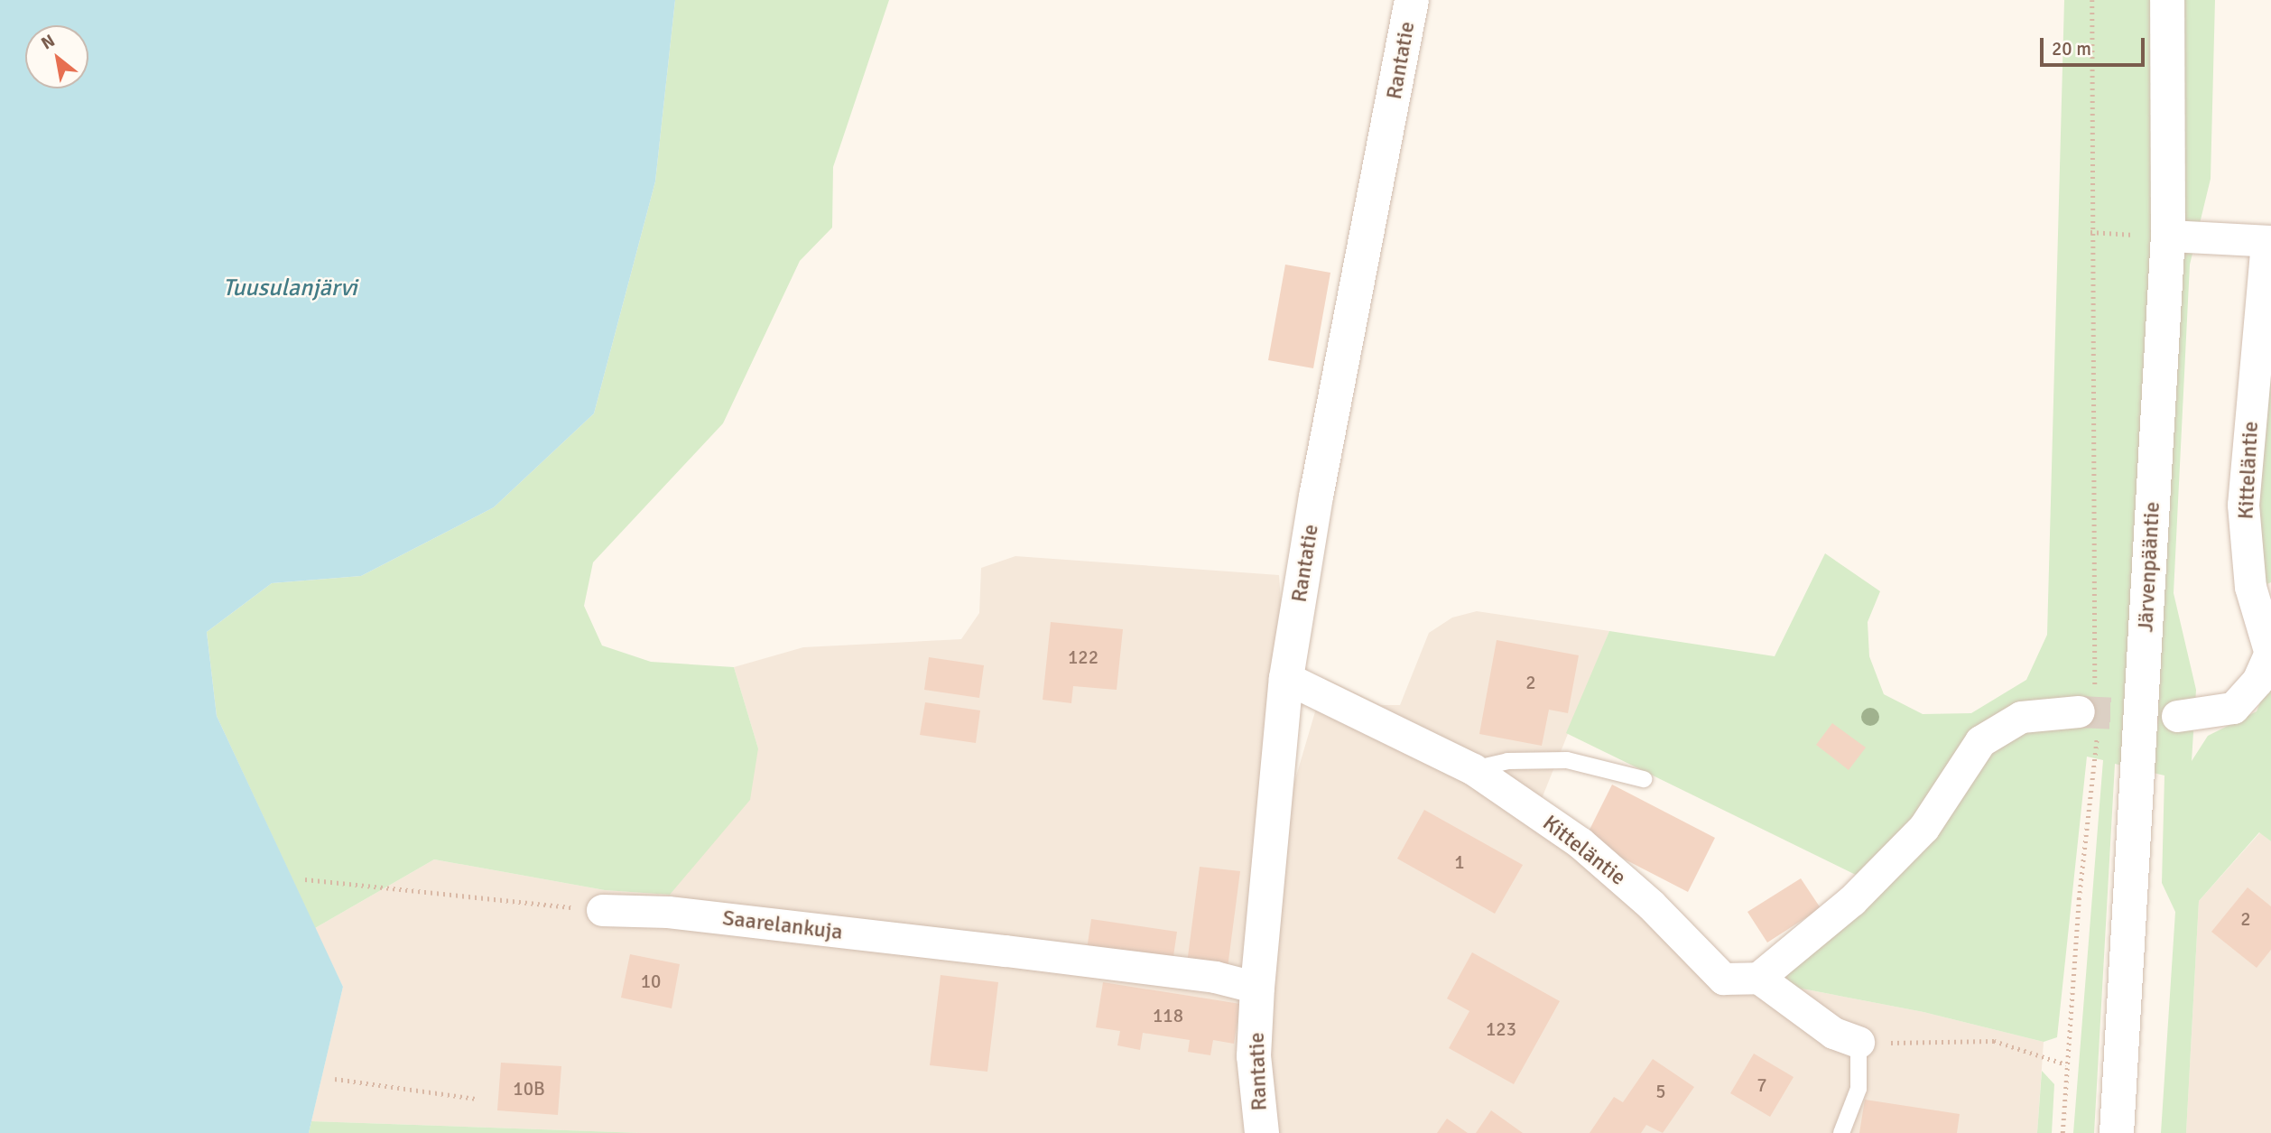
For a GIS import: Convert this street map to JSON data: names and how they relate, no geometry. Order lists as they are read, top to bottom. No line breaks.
{"streets":{"street":["Rantatie","Kitteläntie","Järvenpääntie","Saarelankuja"]},"crossings":[["Rantatie","Kitteläntie"],["Rantatie","Saarelankuja"]],"water":["Tuusulanjärvi"],"house_numbers":["122","2","1","2","10","118","123","7","10B","5"],"scale_bar":"20 m","north":"top left"}
